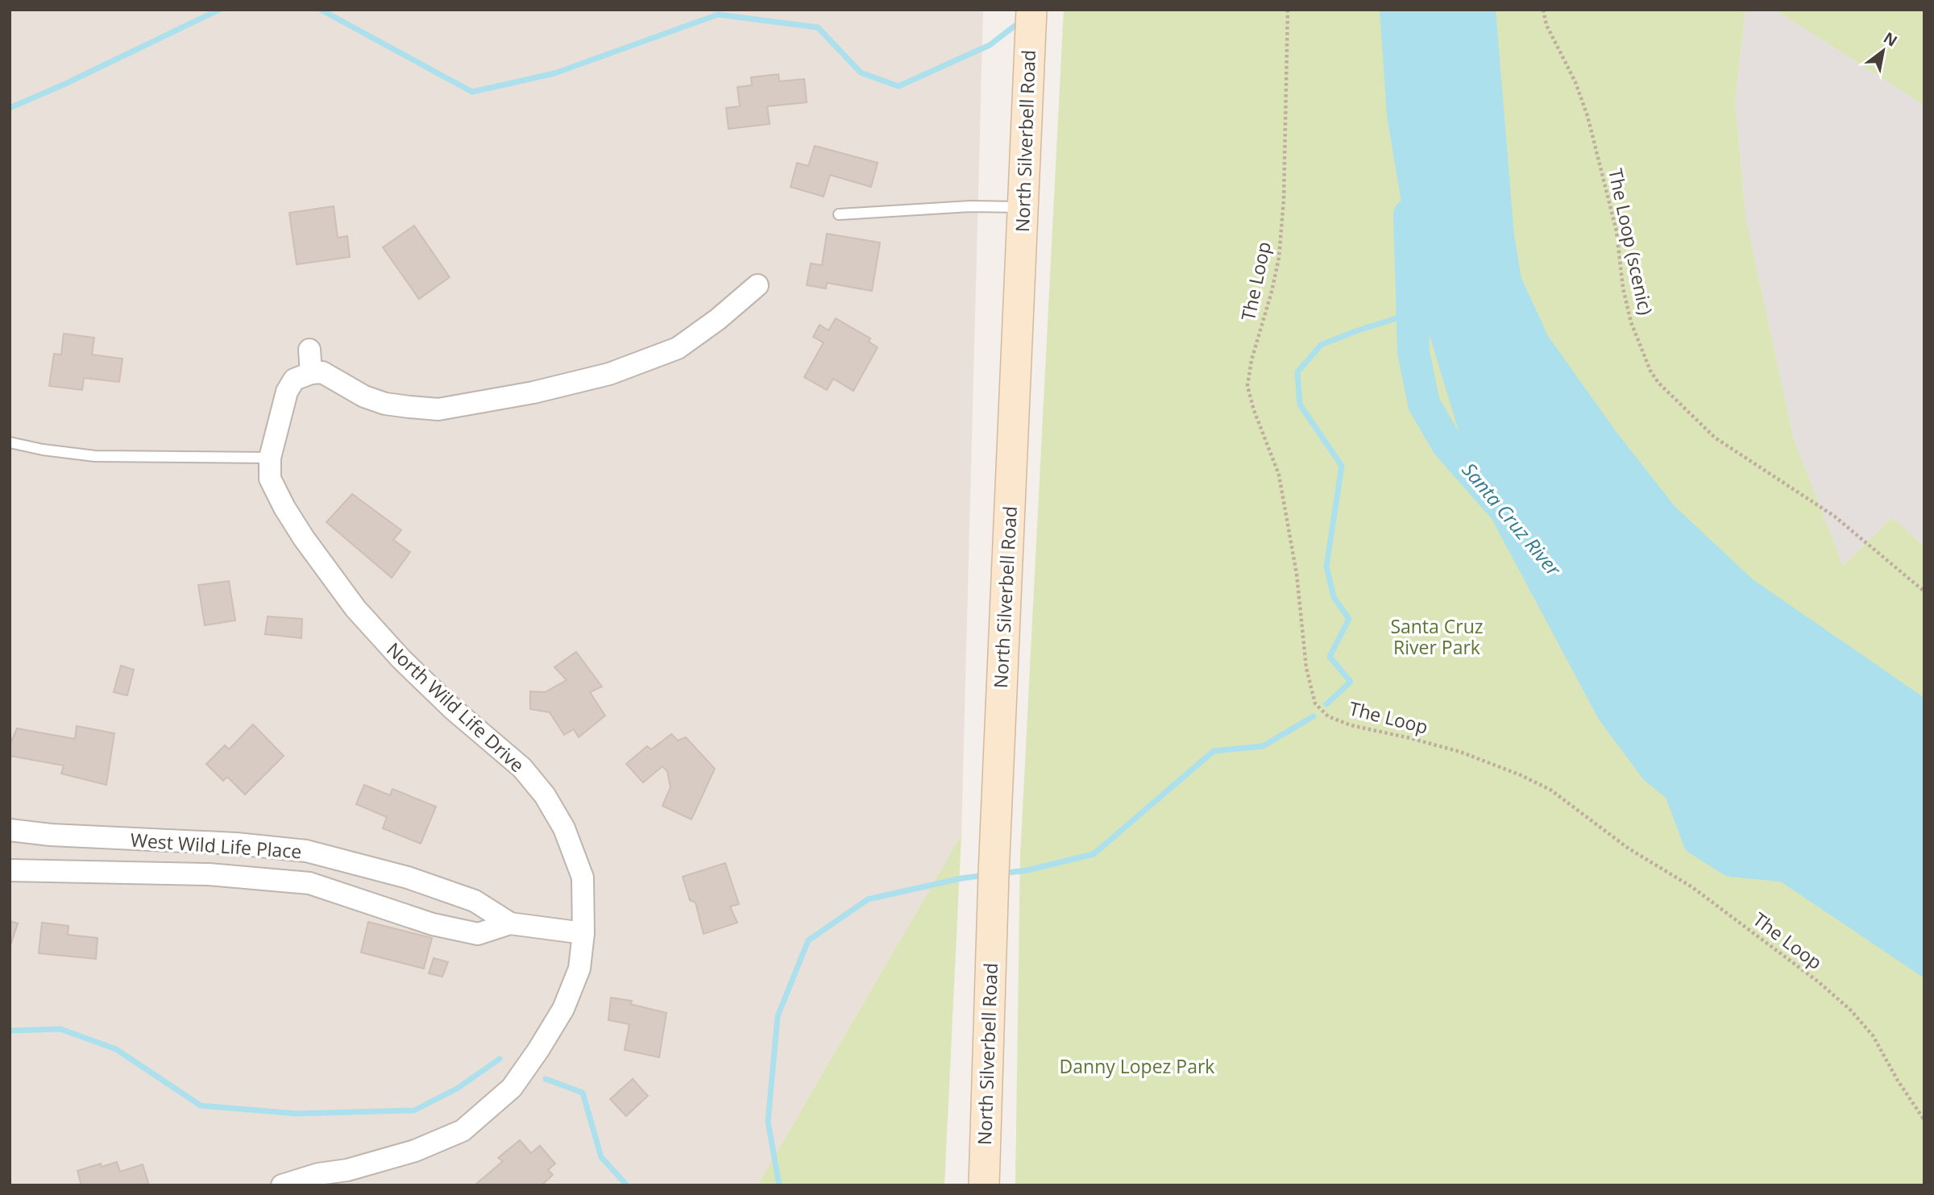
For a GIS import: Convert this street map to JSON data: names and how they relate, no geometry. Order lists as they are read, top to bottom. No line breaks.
{"streets":{"main road":["North Silverbell Road"],"street":["North Wild Life Drive","West Wild Life Place"],"path":["The Loop (scenic)","The Loop"]},"crossings":[["North Wild Life Drive","West Wild Life Place"]],"water":["Santa Cruz River"],"parks":["Santa Cruz River Park","Danny Lopez Park"],"north":"top right"}
